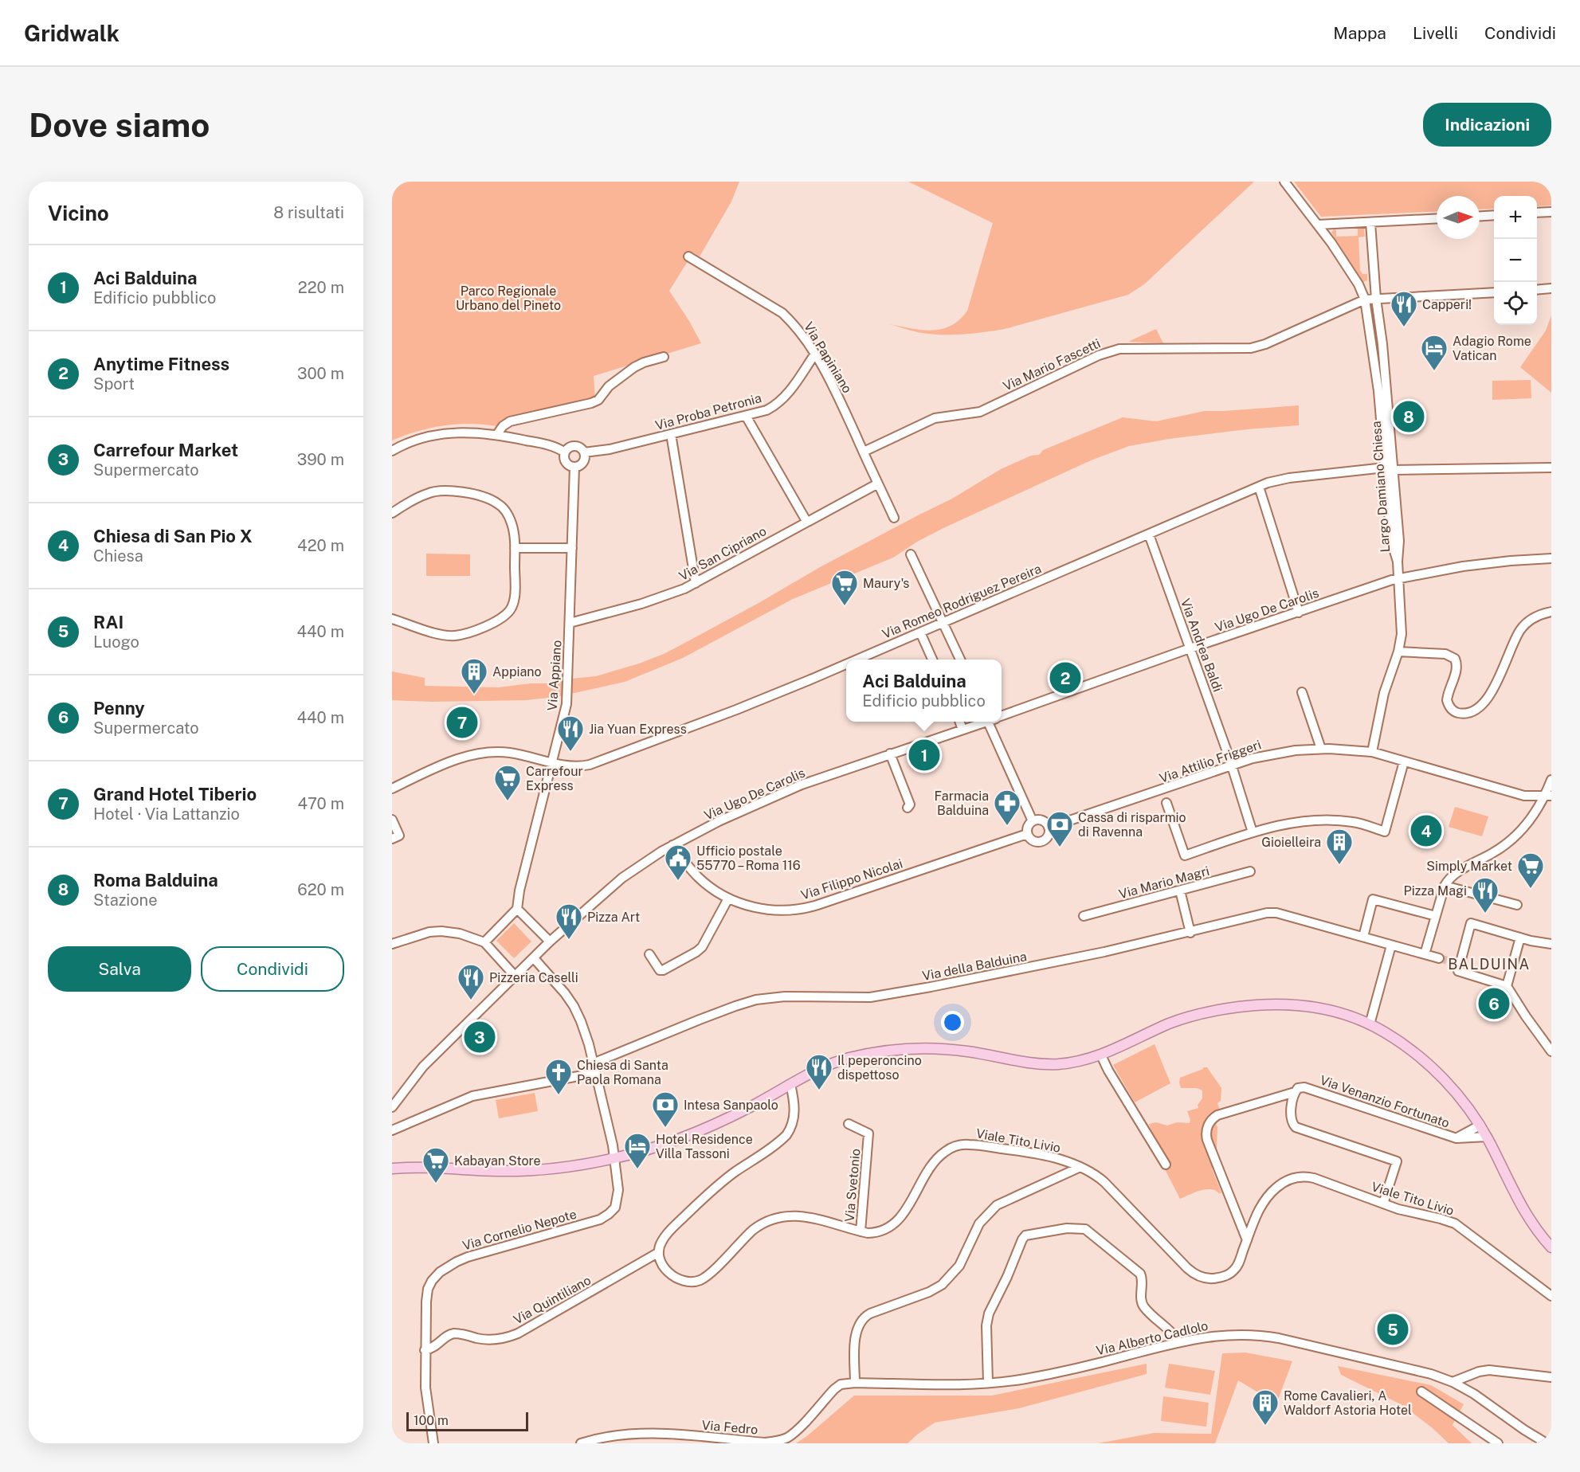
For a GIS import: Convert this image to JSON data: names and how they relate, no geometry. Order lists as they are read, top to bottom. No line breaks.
{"streets":{"street":["Via Papiniano","Via Mario Fascetti","Via Proba Petronia","Largo Damiano Chiesa","Via San Cipriano","Via Romeo Rodriguez Pereira","Via Ugo De Carolis","Via Andrea Baldi","Via Appiano","Via Attilio Friggeri","Via Filippo Nicolai","Via Mario Magri","Via della Balduina","Via Venanzio Fortunato","Viale Tito Livio","Via Svetonio","Via Cornelio Nepote","Via Quintiliano","Via Alberto Cadlolo","Via Fedro"]},"crossings":[["Via Papiniano","Via Mario Fascetti"],["Via Papiniano","Via Proba Petronia"],["Via Papiniano","Via San Cipriano"],["Via Proba Petronia","Via Appiano"],["Largo Damiano Chiesa","Via Romeo Rodriguez Pereira"],["Largo Damiano Chiesa","Via Ugo De Carolis"],["Largo Damiano Chiesa","Via Attilio Friggeri"],["Via San Cipriano","Via Appiano"],["Via Romeo Rodriguez Pereira","Via Andrea Baldi"],["Via Romeo Rodriguez Pereira","Via Appiano"],["Via Ugo De Carolis","Via Andrea Baldi"],["Via Ugo De Carolis","Via Filippo Nicolai"],["Via Ugo De Carolis","Via Cornelio Nepote"],["Via Andrea Baldi","Via Attilio Friggeri"],["Via Attilio Friggeri","Via Filippo Nicolai"],["Via della Balduina","Via Cornelio Nepote"],["Via Venanzio Fortunato","Viale Tito Livio"],["Viale Tito Livio","Via Svetonio"],["Viale Tito Livio","Via Quintiliano"],["Via Cornelio Nepote","Via Quintiliano"],["Via Alberto Cadlolo","Via Fedro"]],"districts":["BALDUINA"],"parks":["Parco Regionale Urbano del Pineto"],"places":{"restaurant":["Capperi!","Jia Yuan Express","Pizza Magi","Pizza Art","Pizzeria Caselli","Il peperoncino dispettoso"],"hotel":["Adagio Rome Vatican","Hotel Residence Villa Tassoni"],"supermarket":["Maury's","Carrefour Express","Simply Market","Kabayan Store"],"building":["Appiano","Gioielleira","Rome Cavalieri, A Waldorf Astoria Hotel"],"pharmacy":["Farmacia Balduina"],"bank":["Cassa di risparmio di Ravenna","Intesa Sanpaolo"],"public building":["Ufficio postale 55770 – Roma 116"],"church":["Chiesa di Santa Paola Romana"]},"scale_bar":"100 m","north":"right","page":{"header":"Gridwalk","nav":["Mappa","Livelli","Condividi"],"buttons":["Indicazioni",["Salva","Condividi"]],"title":"Dove siamo","heading":["Vicino","8 risultati"],"map_buttons":["+","−"],"list":[{"mark":"1","name":"Aci Balduina","note":"Edificio pubblico","value":"220 m"},{"mark":"2","name":"Anytime Fitness","note":"Sport","value":"300 m"},{"mark":"3","name":"Carrefour Market","note":"Supermercato","value":"390 m"},{"mark":"4","name":"Chiesa di San Pio X","note":"Chiesa","value":"420 m"},{"mark":"5","name":"RAI","note":"Luogo","value":"440 m"},{"mark":"6","name":"Penny","note":"Supermercato","value":"440 m"},{"mark":"7","name":"Grand Hotel Tiberio","note":"Hotel · Via Lattanzio","value":"470 m"},{"mark":"8","name":"Roma Balduina","note":"Stazione","value":"620 m"}],"pins":["8","2","7","1","4","6","3","5"],"popup":["Aci Balduina","Edificio pubblico"],"scale":"100 m"}}
